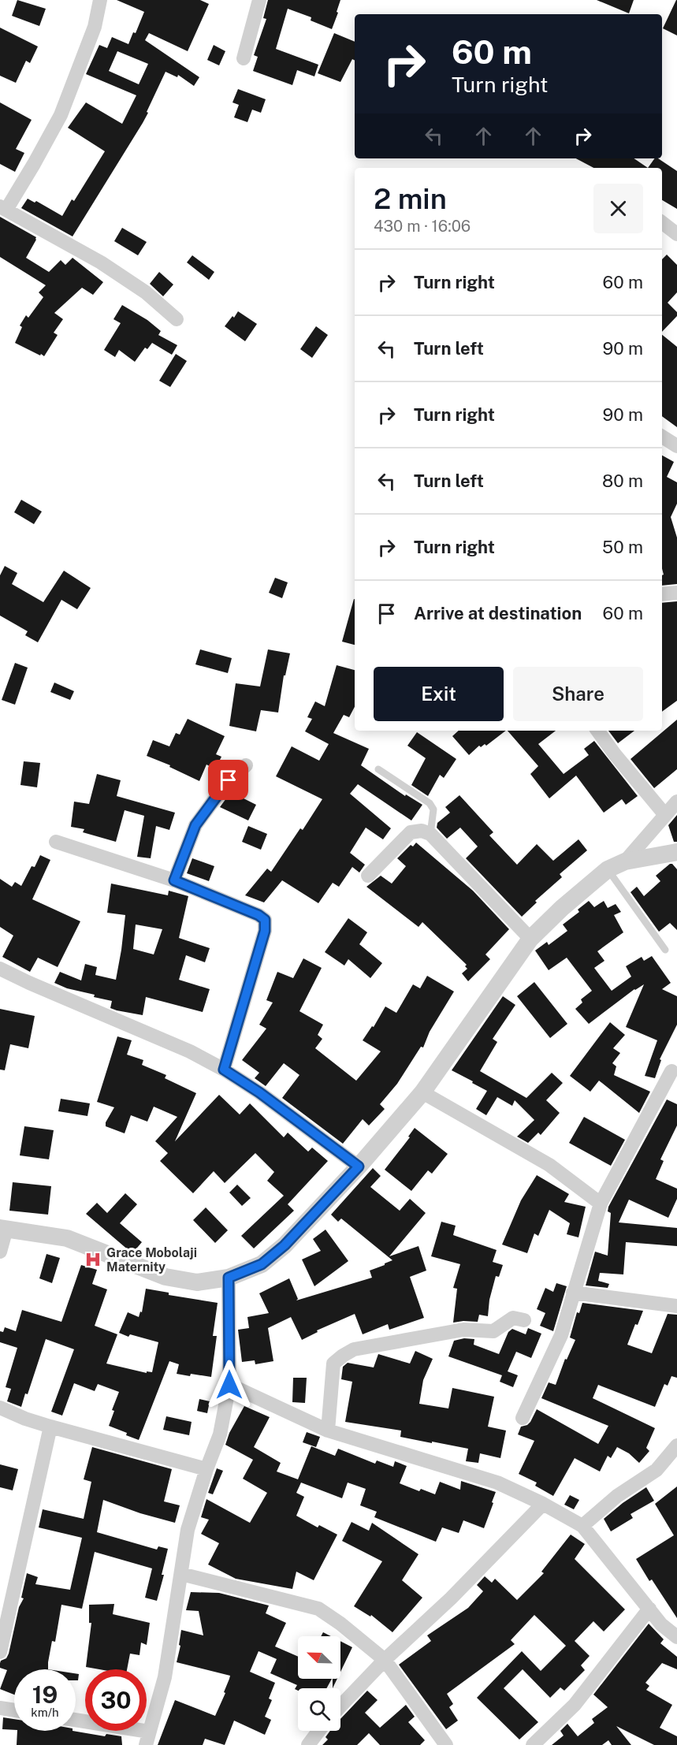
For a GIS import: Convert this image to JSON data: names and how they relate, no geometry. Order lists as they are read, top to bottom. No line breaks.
{"places":{"hospital":["Grace Mobolaji Maternity"]},"north":"top left","page":{"turn":["60 m","Turn right"],"heading":["2 min","430 m · 16:06"],"list":[{"name":"Turn right","value":"60 m"},{"name":"Turn left","value":"90 m"},{"name":"Turn right","value":"90 m"},{"name":"Turn left","value":"80 m"},{"name":"Turn right","value":"50 m"},{"name":"Arrive at destination","value":"60 m"}],"buttons":["Exit","Share"],"speed":"19 km/h","limit":"30"}}
